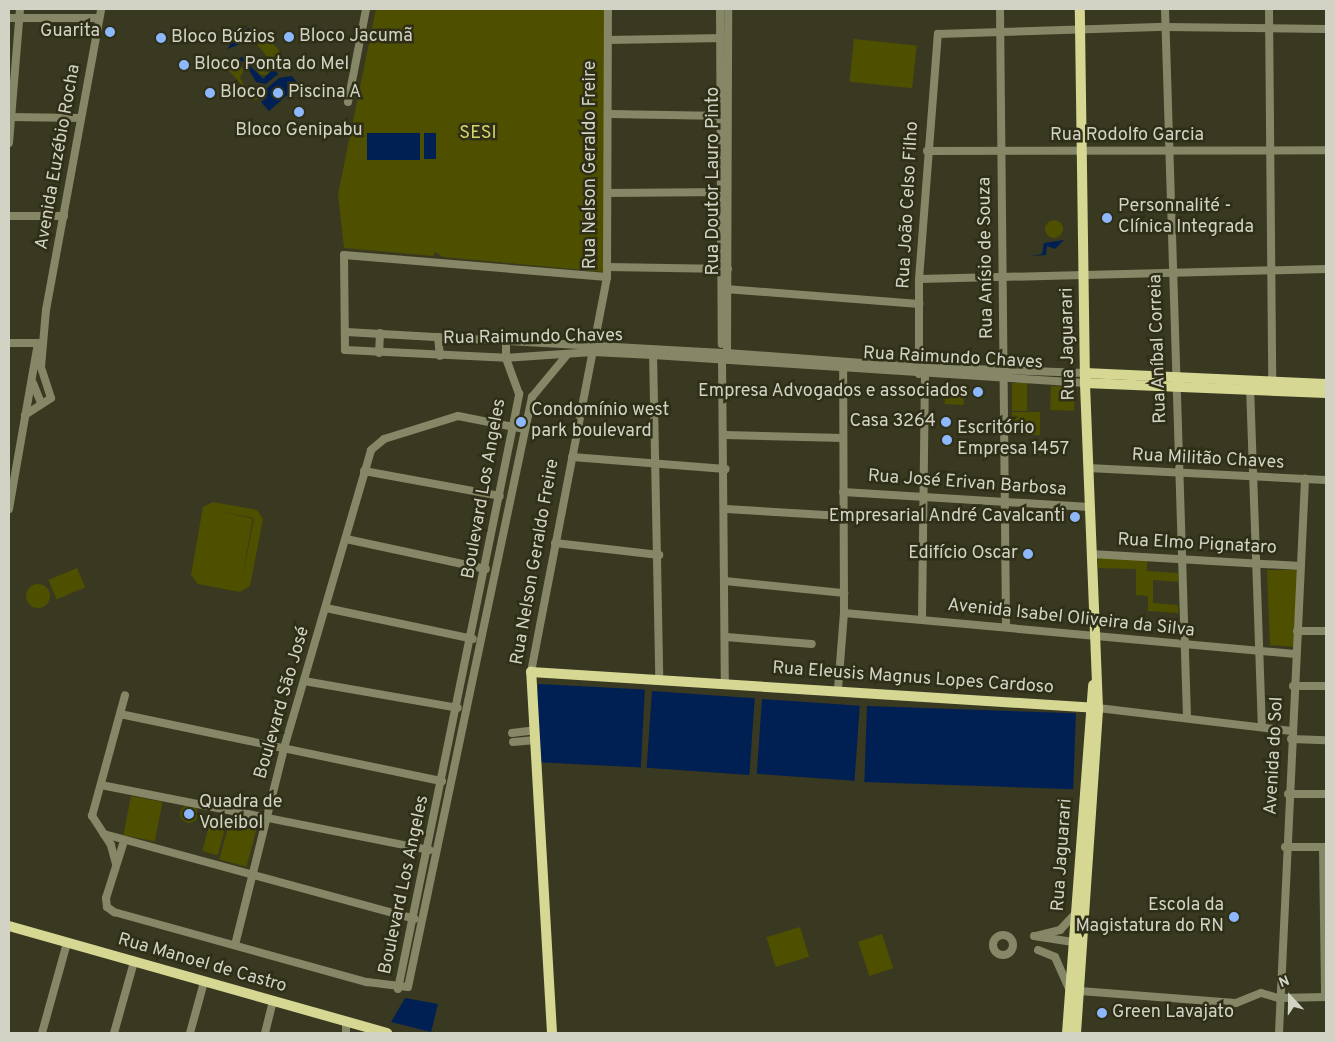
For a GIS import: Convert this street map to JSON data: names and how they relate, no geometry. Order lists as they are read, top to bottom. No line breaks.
{"streets":{"main road":["Rua Nelson Geraldo Freire","Rua Raimundo Chaves","Rua Jaguarari","Rua Eleusis Magnus Lopes Cardoso","Rua Manoel de Castro"],"street":["Rua Rodolfo Garcia","Avenida Euzébio Rocha","Rua Doutor Lauro Pinto","Rua João Celso Filho","Rua Anísio de Souza","Rua Aníbal Correia","Rua Militão Chaves","Rua José Erivan Barbosa","Boulevard Los Angeles","Rua Elmo Pignataro","Avenida Isabel Oliveira da Silva","Boulevard São José","Avenida do Sol"]},"crossings":[["Rua Rodolfo Garcia","Rua João Celso Filho"],["Rua Rodolfo Garcia","Rua Anísio de Souza"],["Rua Rodolfo Garcia","Rua Jaguarari"],["Rua Rodolfo Garcia","Rua Aníbal Correia"],["Rua Nelson Geraldo Freire","Rua Raimundo Chaves"],["Rua Nelson Geraldo Freire","Rua Eleusis Magnus Lopes Cardoso"],["Rua Doutor Lauro Pinto","Rua Raimundo Chaves"],["Rua Doutor Lauro Pinto","Rua Eleusis Magnus Lopes Cardoso"],["Rua João Celso Filho","Rua Anísio de Souza"],["Rua João Celso Filho","Rua Raimundo Chaves"],["Rua João Celso Filho","Rua José Erivan Barbosa"],["Rua João Celso Filho","Avenida Isabel Oliveira da Silva"],["Rua Anísio de Souza","Rua Raimundo Chaves"],["Rua Anísio de Souza","Rua José Erivan Barbosa"],["Rua Anísio de Souza","Avenida Isabel Oliveira da Silva"],["Rua Raimundo Chaves","Rua Jaguarari"],["Rua Raimundo Chaves","Rua Aníbal Correia"],["Rua Raimundo Chaves","Boulevard Los Angeles"],["Rua Jaguarari","Rua Militão Chaves"],["Rua Jaguarari","Rua José Erivan Barbosa"],["Rua Jaguarari","Rua Elmo Pignataro"],["Rua Jaguarari","Avenida Isabel Oliveira da Silva"],["Rua Jaguarari","Rua Eleusis Magnus Lopes Cardoso"],["Rua Aníbal Correia","Rua Militão Chaves"],["Rua Aníbal Correia","Rua Elmo Pignataro"],["Rua Aníbal Correia","Avenida Isabel Oliveira da Silva"],["Rua Aníbal Correia","Rua Eleusis Magnus Lopes Cardoso"],["Rua Militão Chaves","Avenida do Sol"],["Boulevard Los Angeles","Boulevard São José"],["Rua Elmo Pignataro","Avenida do Sol"],["Avenida Isabel Oliveira da Silva","Avenida do Sol"],["Rua Eleusis Magnus Lopes Cardoso","Avenida do Sol"]],"parks":["SESI"],"places":["Guarita","Bloco Jacumã","Bloco Búzios","Bloco Ponta do Mel","Bloco","Piscina A","Bloco Genipabu","Personnalité - Clínica Integrada","Empresa Advogados e associados","Condomínio west park boulevard","Casa 3264","Escritório Empresa 1457","Empresarial André Cavalcanti","Edifício Oscar","Quadra de Voleibol","Escola da Magistatura do RN","Green Lavajato"],"north":"top"}
